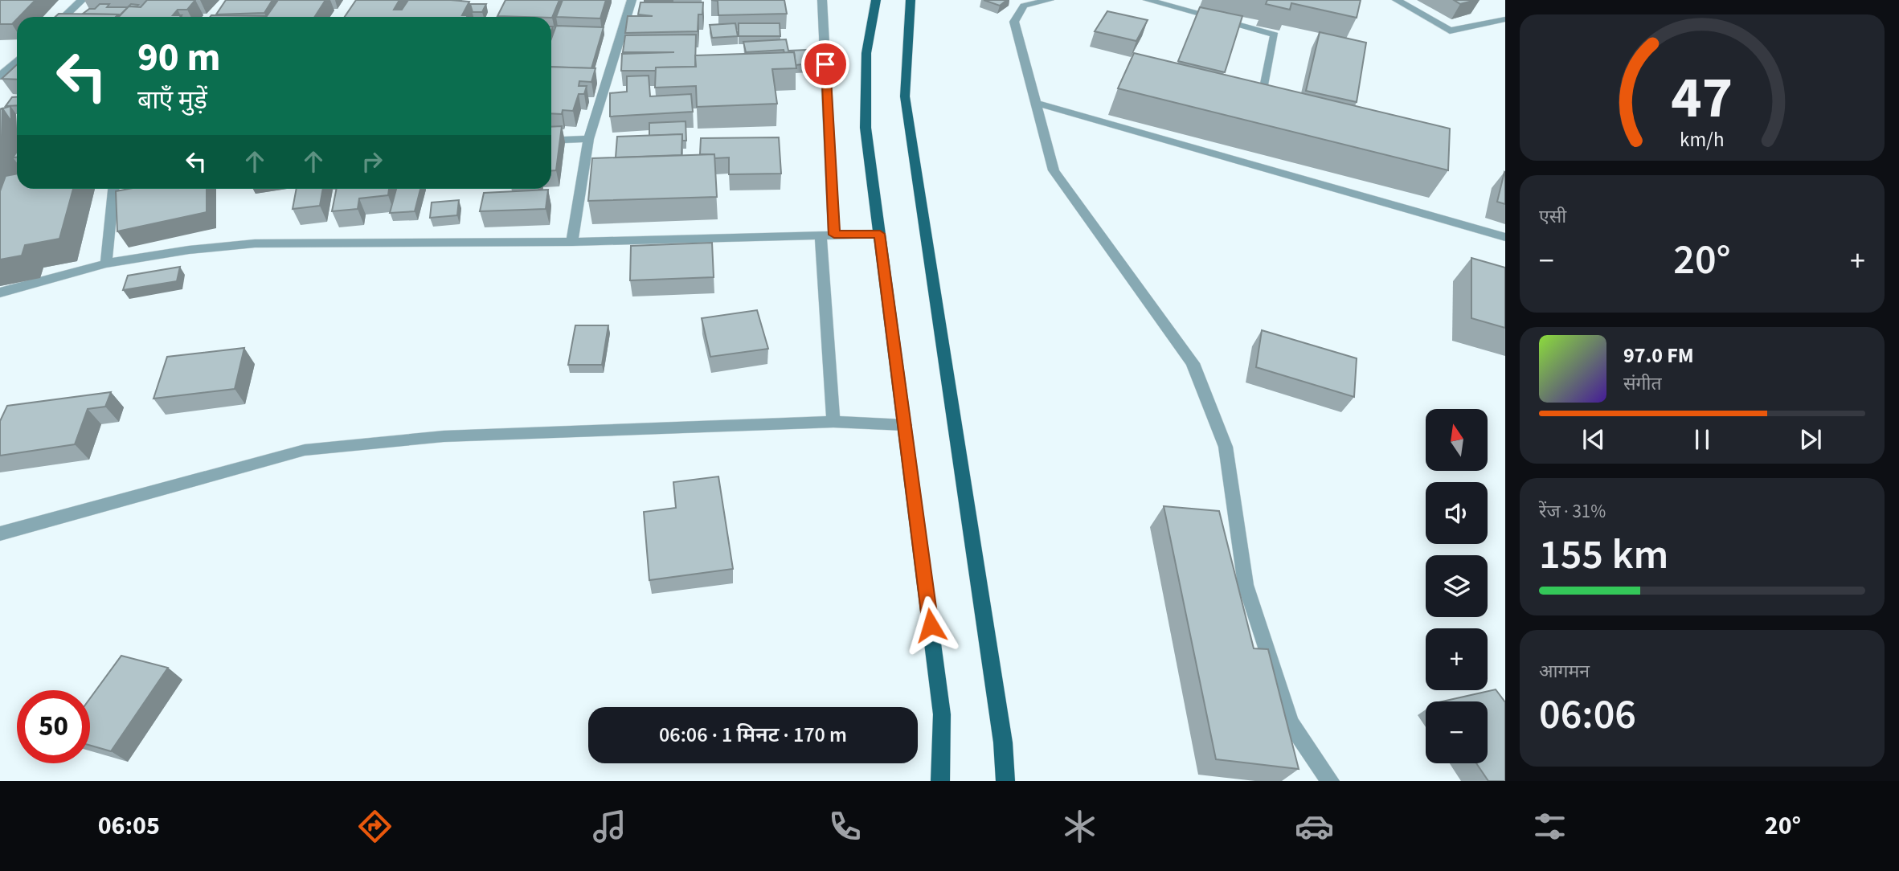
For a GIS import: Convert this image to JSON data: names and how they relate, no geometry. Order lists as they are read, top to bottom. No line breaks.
{"north":"top","page":{"turn":["90 m","बाएँ मुड़ें"],"tile":["एसी",["रेंज · 31%","155 km"],["आगमन","06:06"]],"heat":["−","20°","+"],"song":["97.0 FM","संगीत"],"map_buttons":["+","−"],"limit":"50","trip":"06:06 · 1 मिनट · 170 m","tabs":["06:05","20°"],"gauge":["47","km/h"]}}
